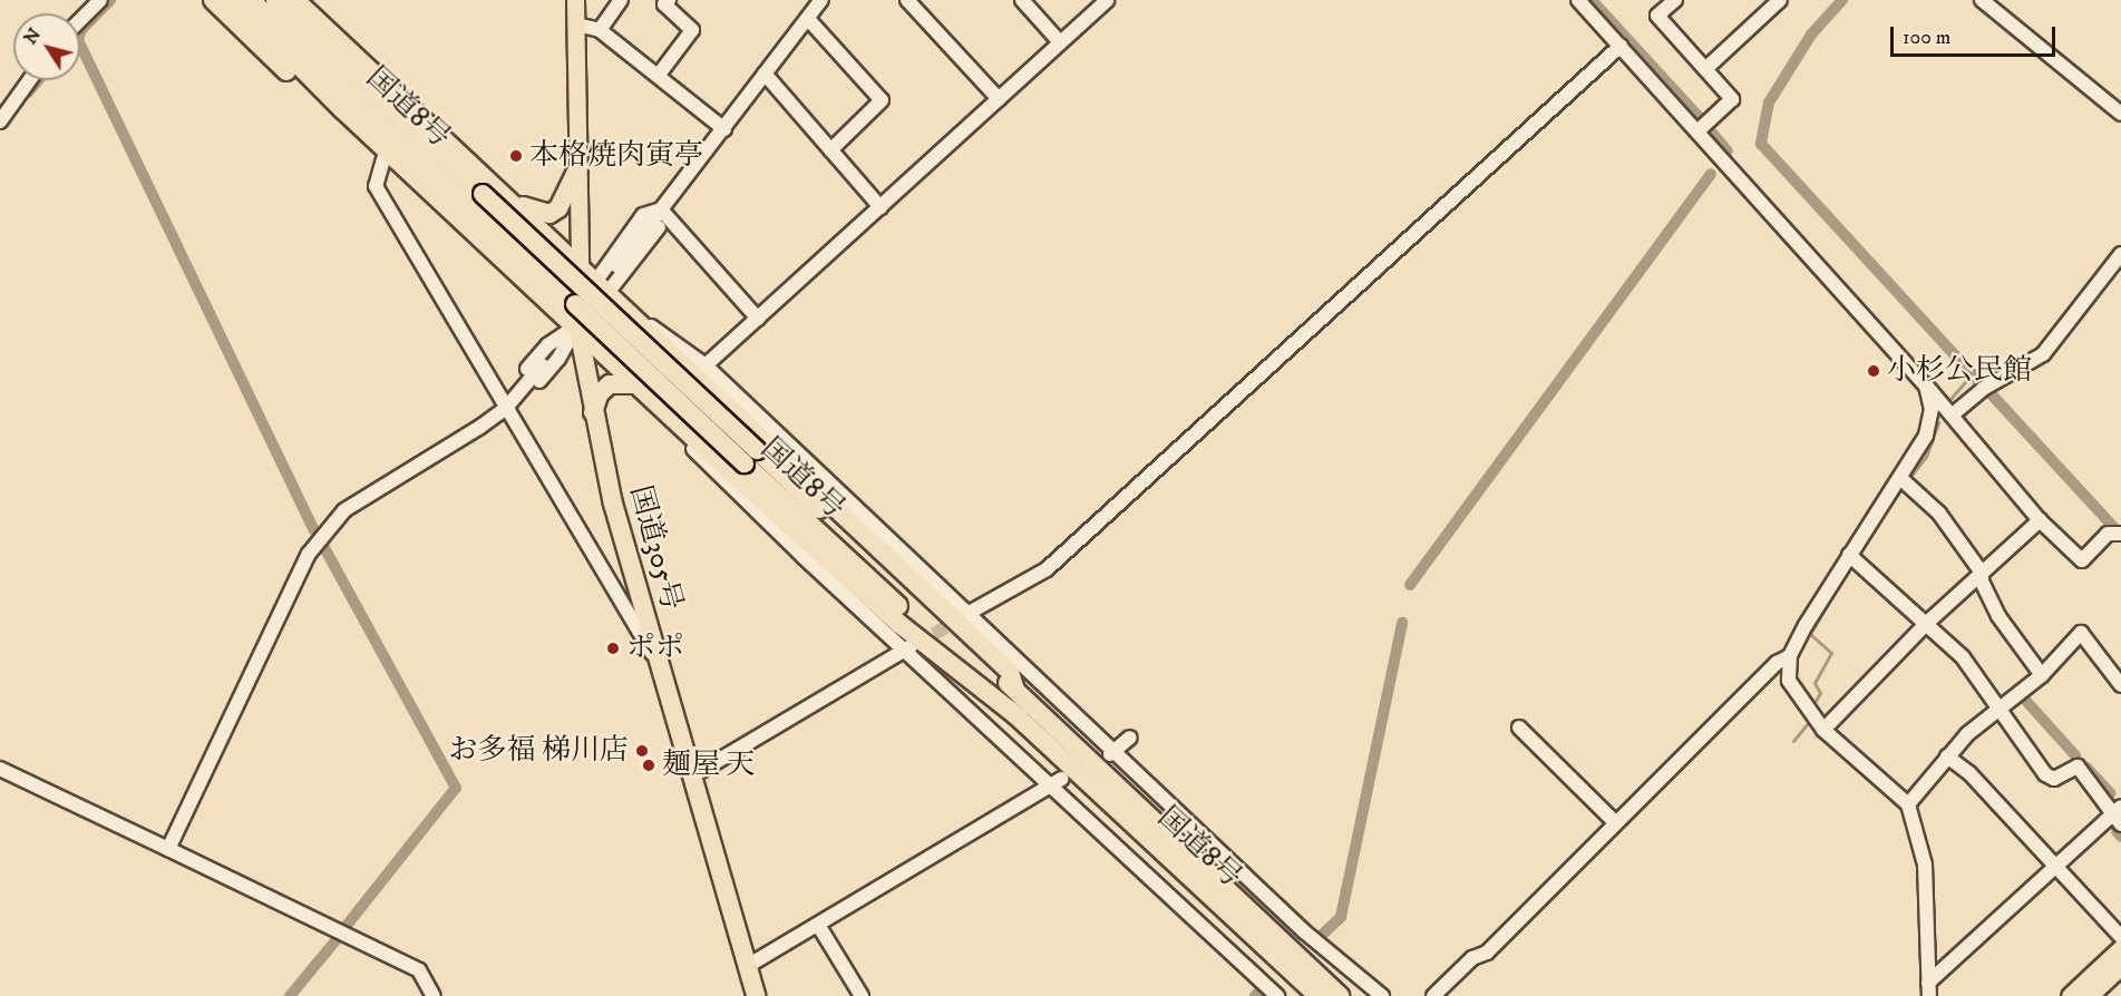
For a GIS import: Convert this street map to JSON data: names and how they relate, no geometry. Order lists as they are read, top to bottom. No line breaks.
{"streets":{"highway":["国道8号","国道305号"]},"places":["本格焼肉寅亭","小杉公民館","ポポ","お多福 梯川店","麺屋 天"],"scale_bar":"100 m","north":"top left"}
